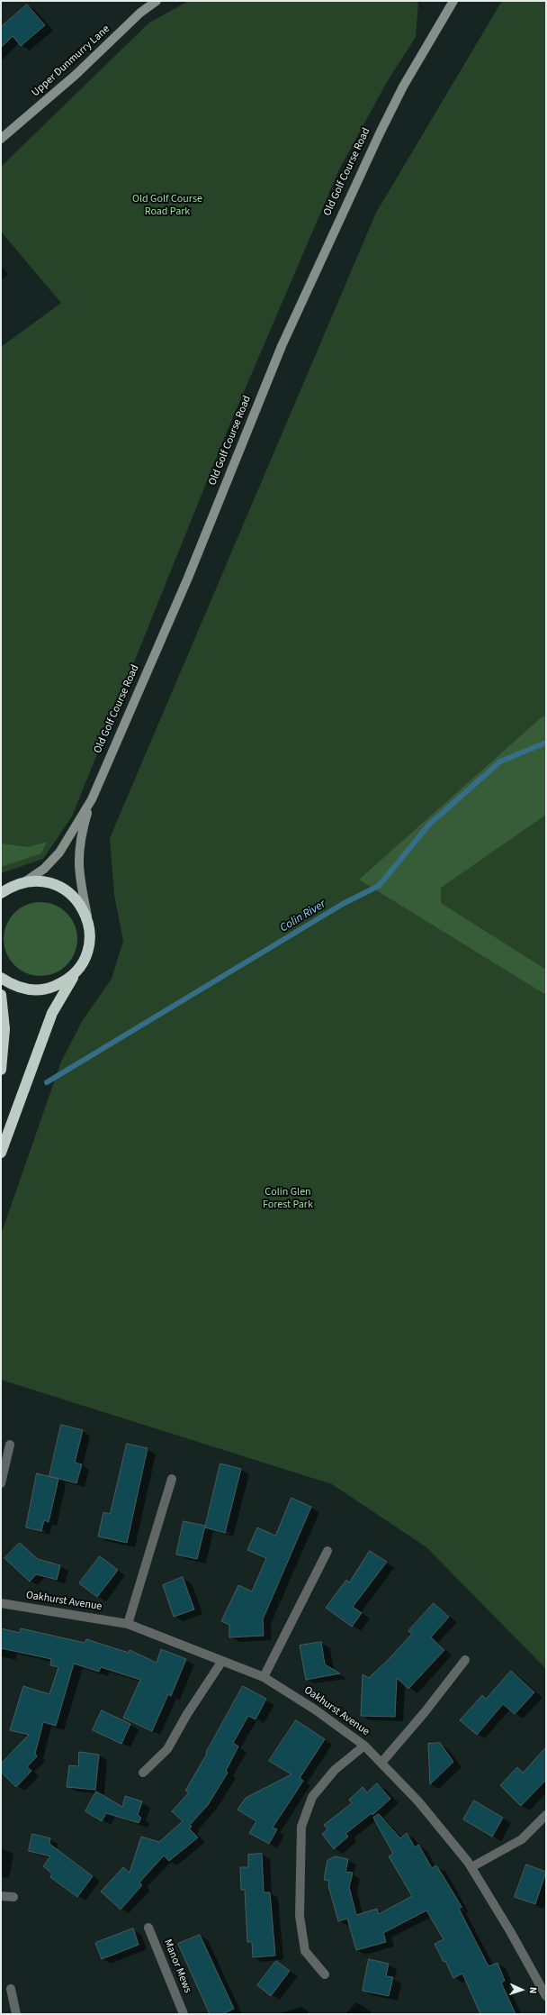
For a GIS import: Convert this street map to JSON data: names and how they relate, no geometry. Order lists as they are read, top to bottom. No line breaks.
{"streets":{"street":["Upper Dunmurry Lane","Old Golf Course Road","Oakhurst Avenue","Manor Mews"]},"water":["Colin River"],"parks":["Old Golf Course Road Park","Colin Glen Forest Park"],"north":"right"}
